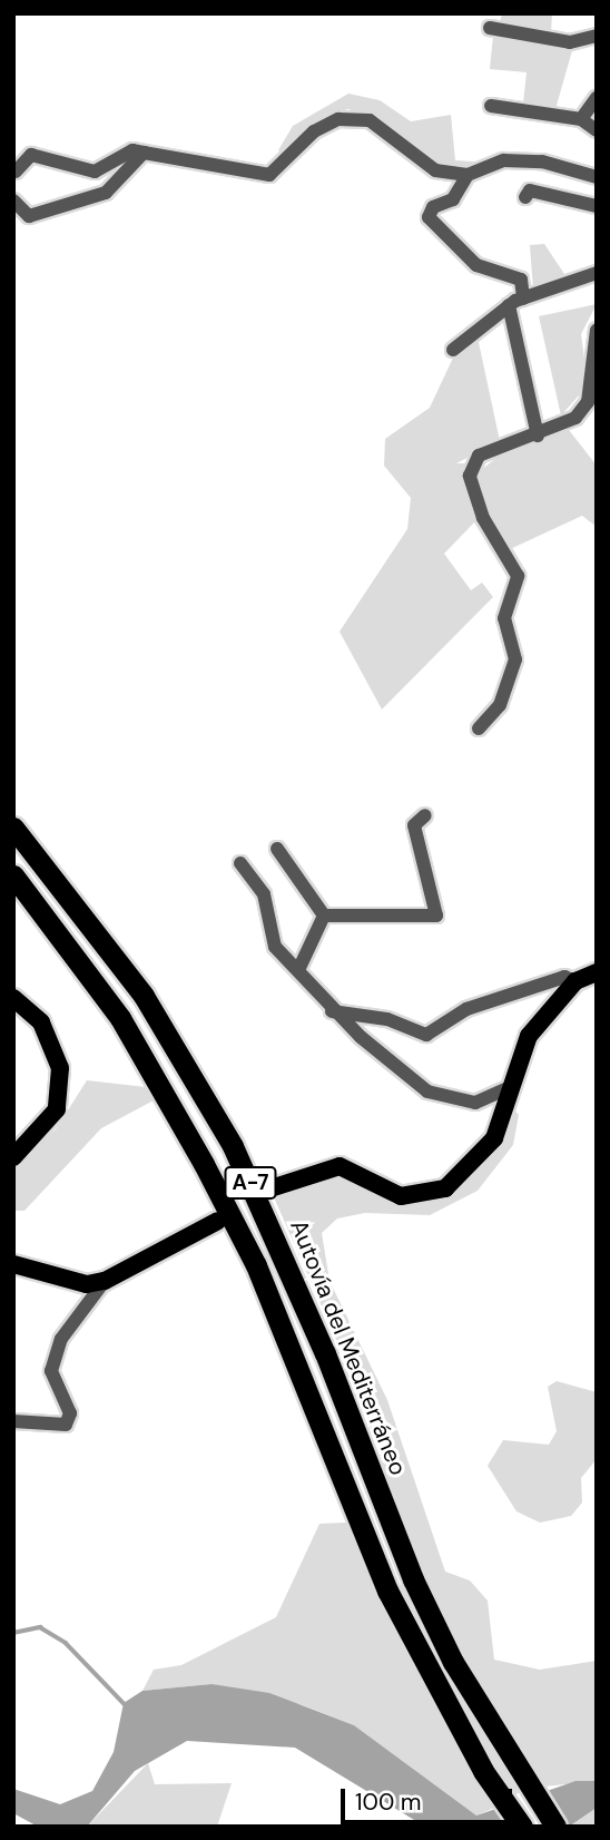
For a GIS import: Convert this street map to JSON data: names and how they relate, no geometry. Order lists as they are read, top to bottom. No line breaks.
{"streets":{"highway":["A-7","Autovía del Mediterráneo"]},"scale_bar":"100 m"}
